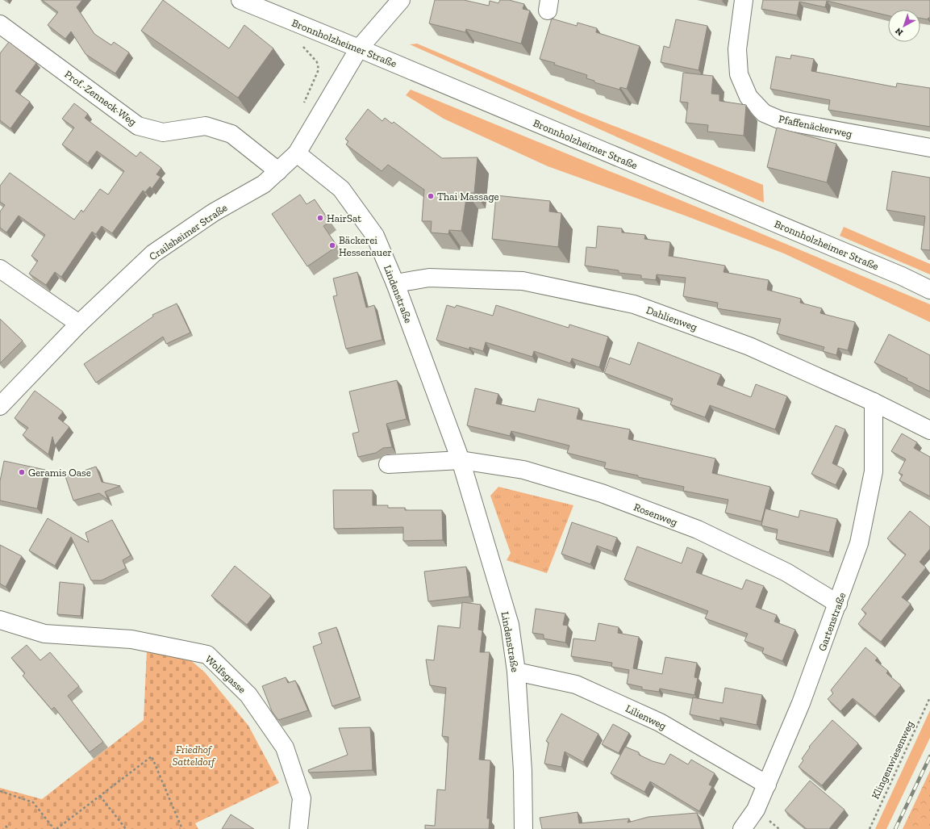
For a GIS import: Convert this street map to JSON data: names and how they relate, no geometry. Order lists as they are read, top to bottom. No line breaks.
{"streets":{"street":["Bronnholzheimer Straße","Prof.-Zenneck-Weg","Pfaffenäckerweg","Crailsheimer Straße","Lindenstraße","Dahlienweg","Rosenweg","Gartenstraße","Wolfsgasse","Lilienweg"],"path":["Klingenwiesenweg"]},"crossings":[["Bronnholzheimer Straße","Crailsheimer Straße"],["Prof.-Zenneck-Weg","Crailsheimer Straße"],["Crailsheimer Straße","Lindenstraße"],["Lindenstraße","Dahlienweg"],["Lindenstraße","Rosenweg"],["Lindenstraße","Lilienweg"],["Dahlienweg","Gartenstraße"],["Rosenweg","Gartenstraße"],["Gartenstraße","Lilienweg"]],"parks":["Friedhof Satteldorf"],"places":["Thai Massage","HairSat","Bäckerei Hessenauer","Geramis Oase"],"north":"bottom left"}
